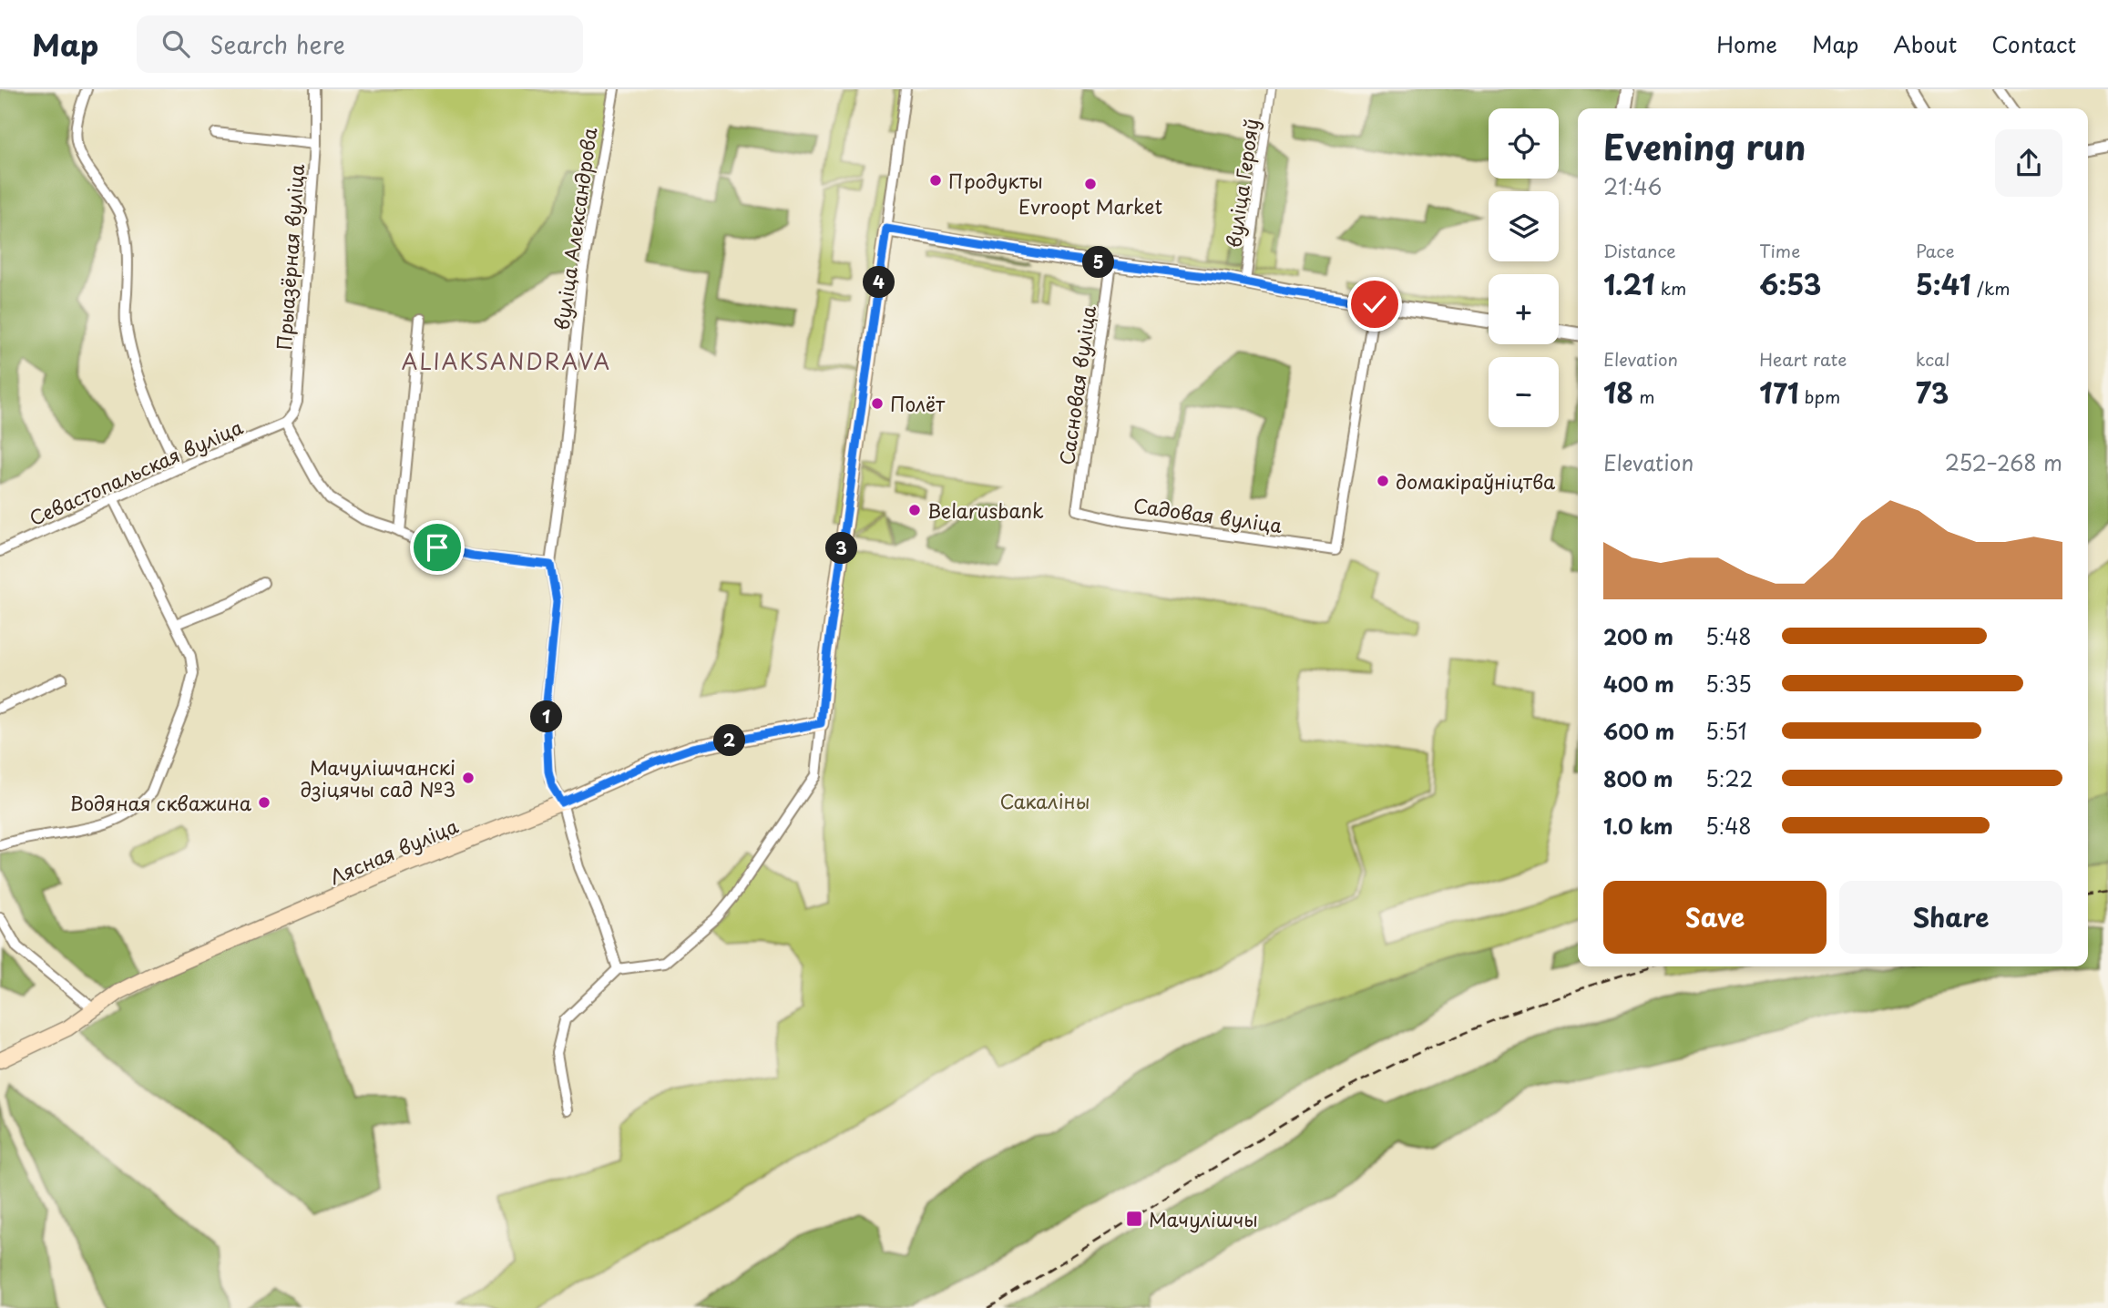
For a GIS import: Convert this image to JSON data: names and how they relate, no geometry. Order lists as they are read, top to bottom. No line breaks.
{"streets":{"main road":["Лясная вуліца"],"street":["вуліца Герояў","вуліца Александрова","Прыазёрная вуліца","Сасновая вуліца","Севастопальская вуліца","Садовая вуліца"]},"crossings":[["вуліца Александрова","Лясная вуліца"],["Прыазёрная вуліца","Севастопальская вуліца"],["Сасновая вуліца","Садовая вуліца"]],"districts":["ALIAKSANDRAVA"],"parks":["Сакаліны"],"places":{"other":["Продукты","Evroopt Market","Полёт","домакіраўніцтва","Belarusbank","Мачулішчанскі дзіцячы сад №3","Водяная скважина"],"transit":["Мачулішчы"]},"page":{"header":"Map","search":"Search here","nav":["Home","Map","About","Contact"],"map_buttons":["+","−"],"heading":["Evening run","21:46"],"stats":[["Distance","1.21 km"],["Time","6:53"],["Pace","5:41 /km"],["Elevation","18 m"],["Heart rate","171 bpm"],["kcal","73"]],"pins":["5","4","3","1","2"],"chart":["Elevation","252–268 m"],"list":[{"name":"200 m","note":"5:48"},{"name":"400 m","note":"5:35"},{"name":"600 m","note":"5:51"},{"name":"800 m","note":"5:22"},{"name":"1.0 km","note":"5:48"}],"buttons":["Save","Share"]}}
